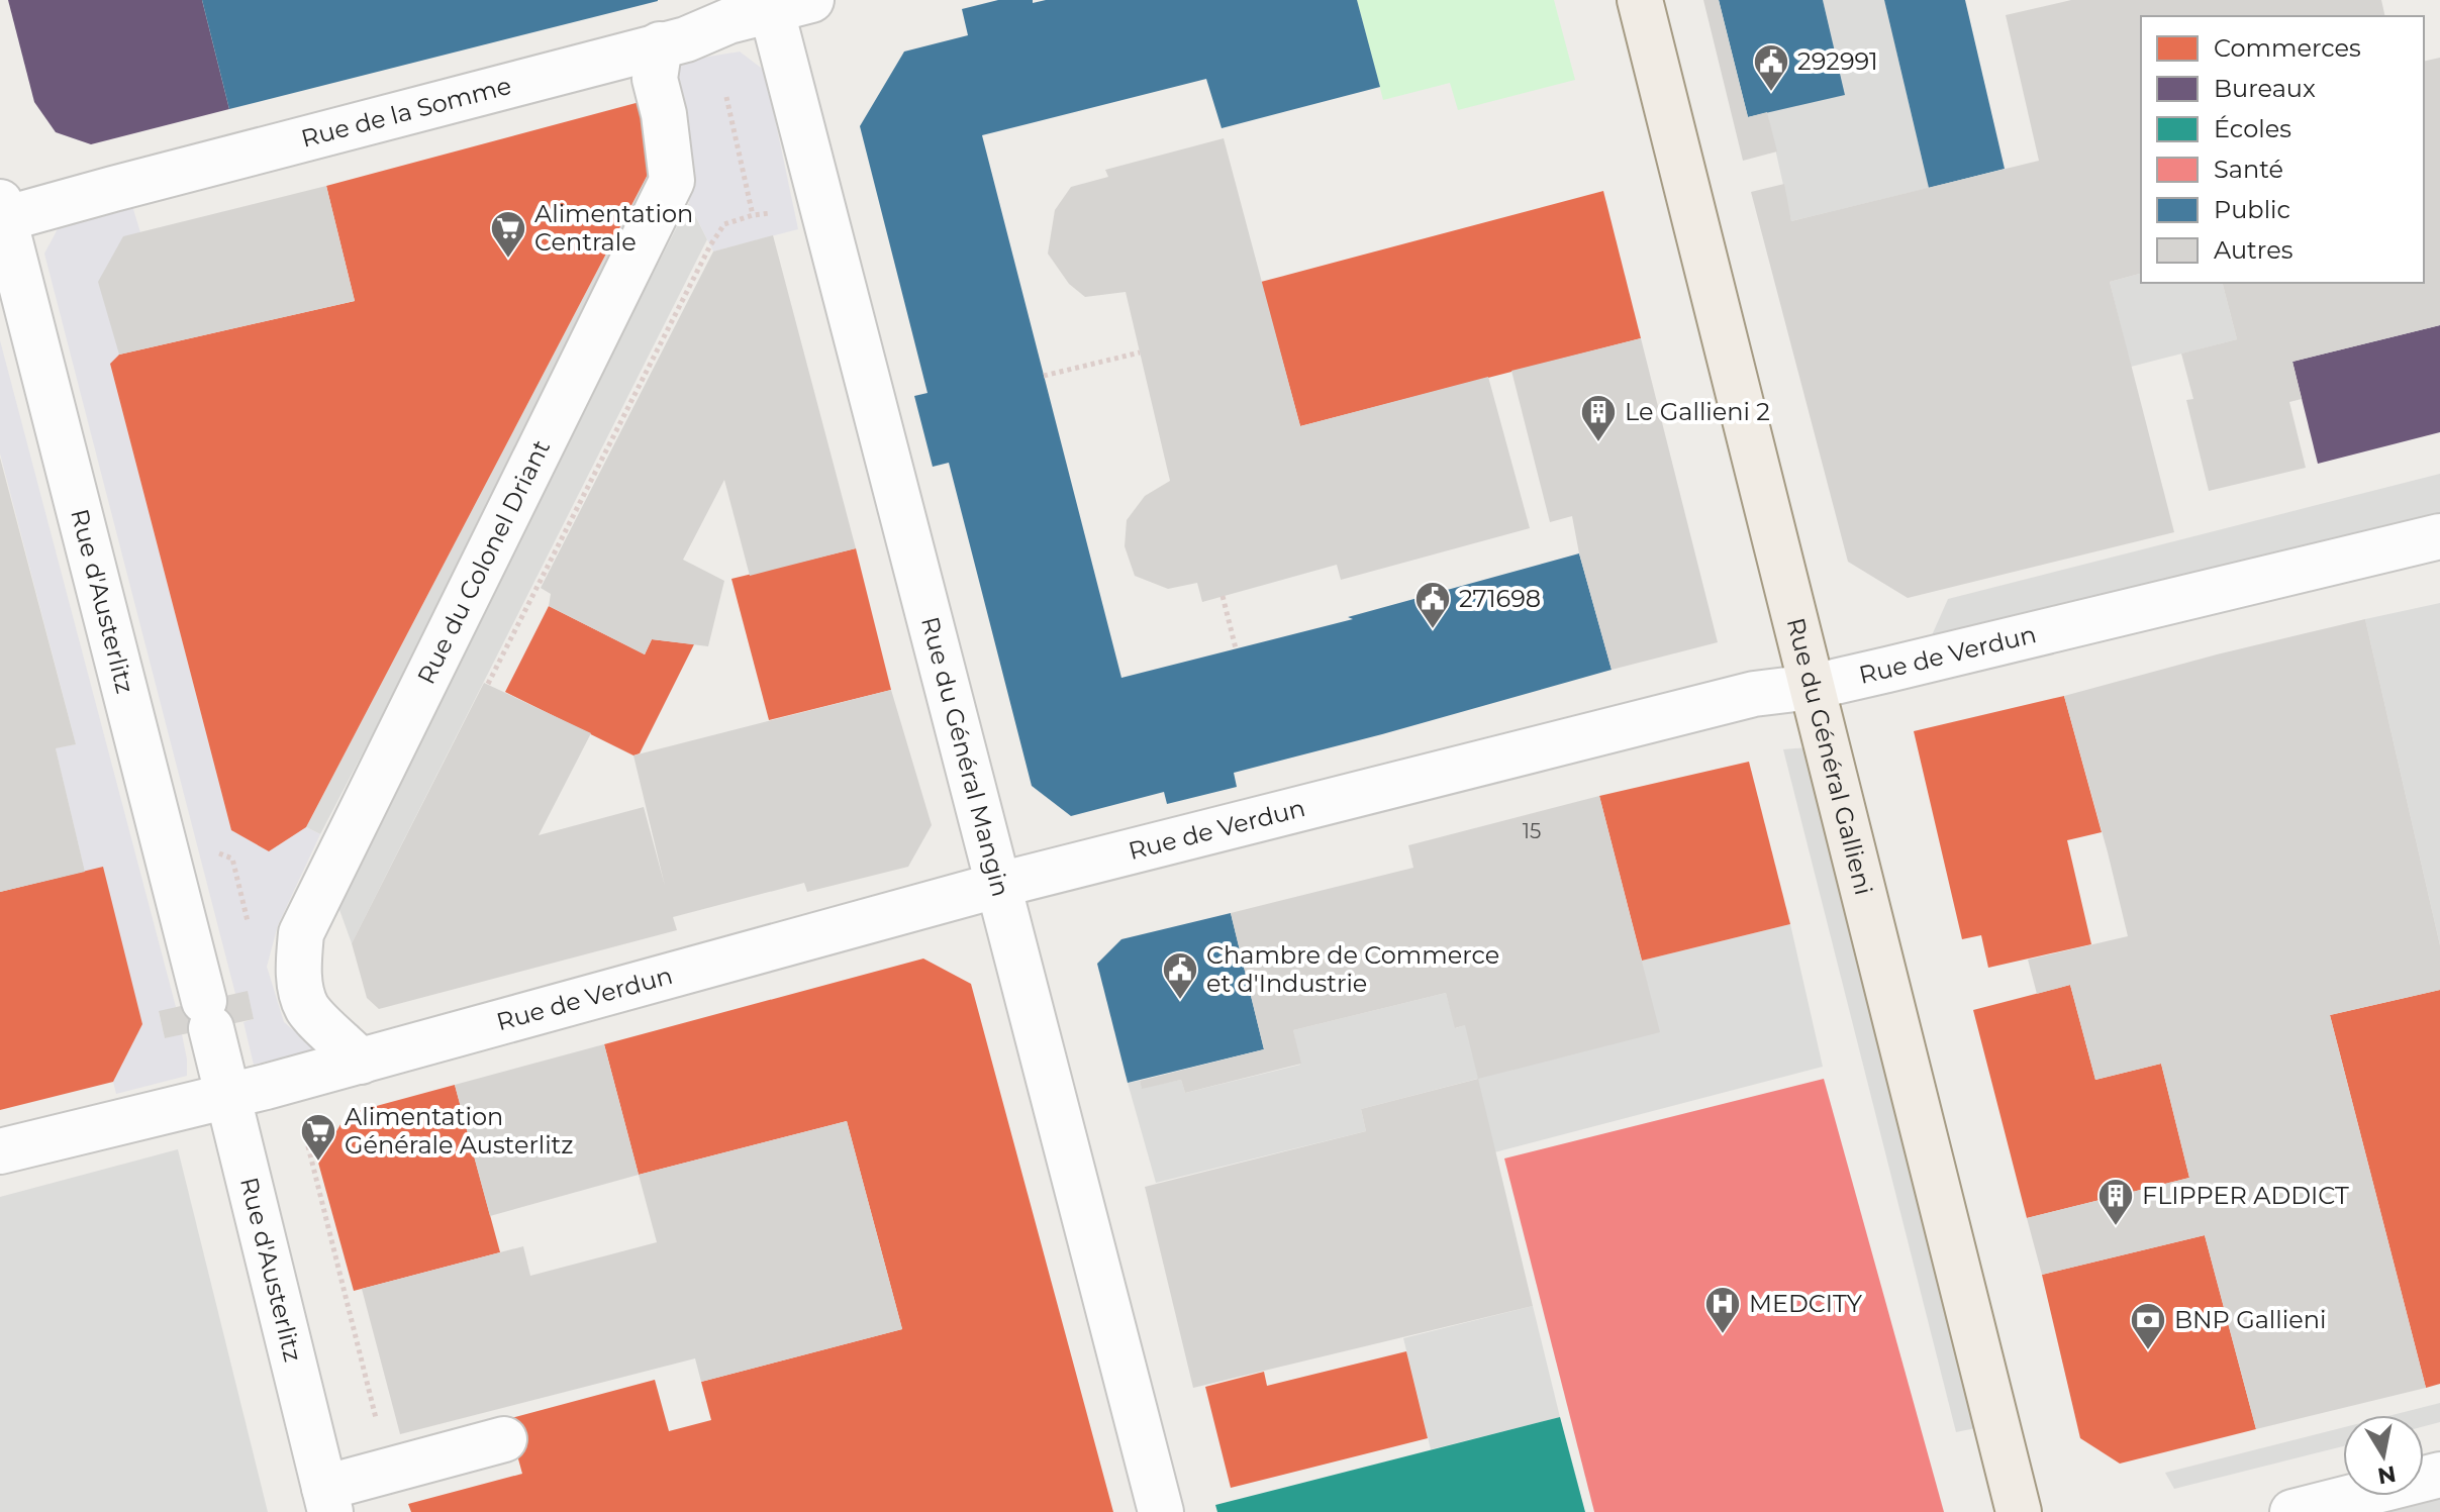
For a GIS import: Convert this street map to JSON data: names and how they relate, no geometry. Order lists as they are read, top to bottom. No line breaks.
{"streets":{"main road":["Rue du Général Gallieni"],"street":["Rue de la Somme","Rue du Colonel Driant","Rue d'Austerlitz","Rue de Verdun","Rue du Général Mangin"]},"crossings":[["Rue de la Somme","Rue du Colonel Driant"],["Rue de la Somme","Rue d'Austerlitz"],["Rue de la Somme","Rue du Général Mangin"],["Rue du Colonel Driant","Rue de Verdun"],["Rue d'Austerlitz","Rue de Verdun"],["Rue de Verdun","Rue du Général Mangin"],["Rue de Verdun","Rue du Général Gallieni"]],"places":{"public building":["292991","271698","Chambre de Commerce et d'Industrie"],"supermarket":["Alimentation Centrale","Alimentation Générale Austerlitz"],"building":["Le Gallieni 2","FLIPPER ADDICT"],"hospital":["MEDCITY"],"bank":["BNP Gallieni"]},"house_numbers":["15"],"legend":["Commerces","Bureaux","Écoles","Santé","Public","Autres"],"north":"bottom"}
